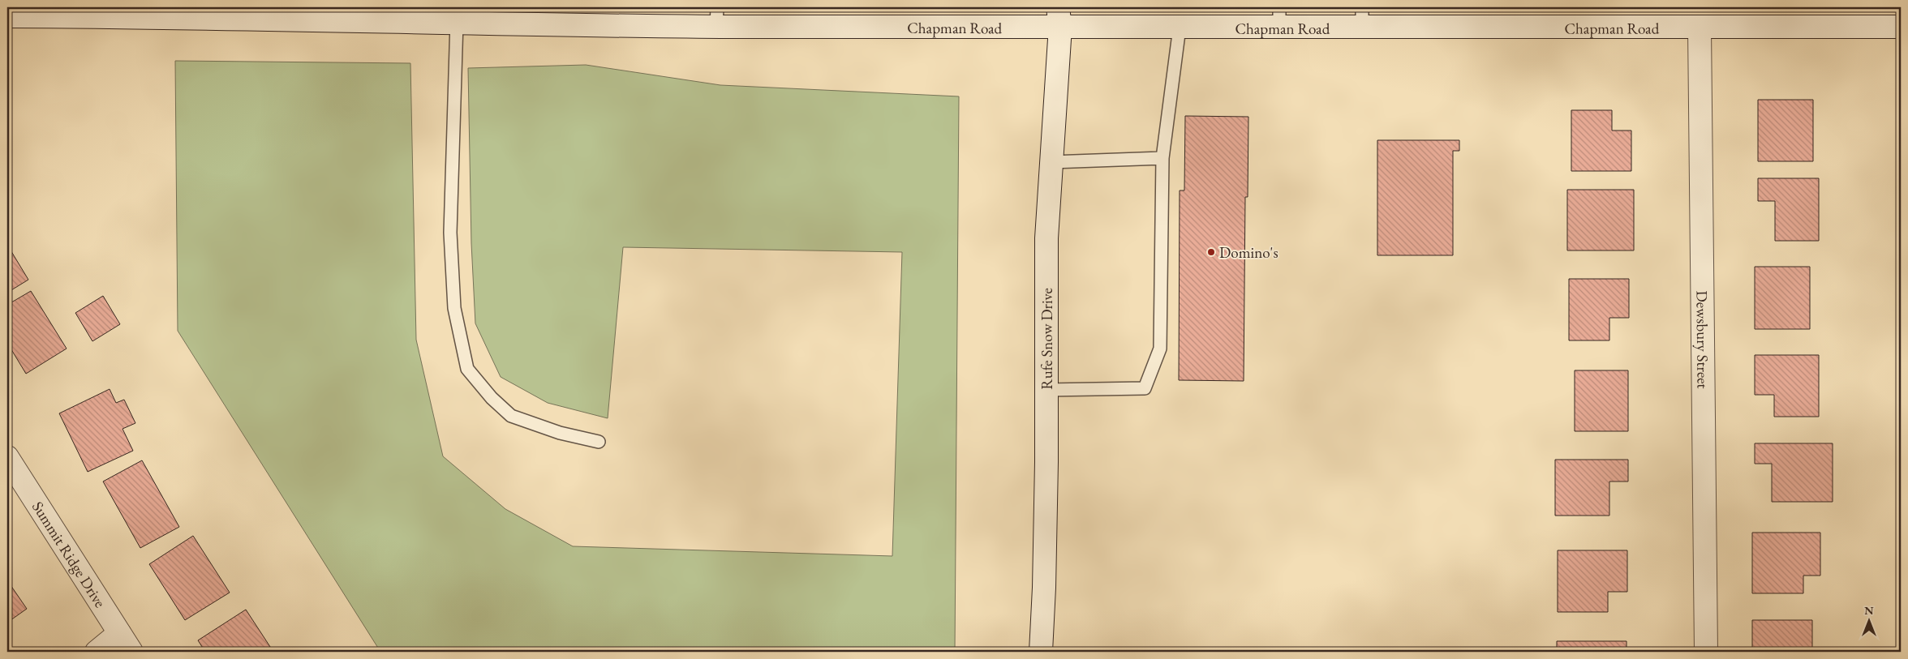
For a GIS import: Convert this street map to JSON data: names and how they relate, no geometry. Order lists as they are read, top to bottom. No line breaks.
{"streets":{"street":["Chapman Road","Rufe Snow Drive","Dewsbury Street","Summit Ridge Drive"]},"crossings":[["Chapman Road","Rufe Snow Drive"],["Chapman Road","Dewsbury Street"]],"places":["Domino's"],"north":"top"}
